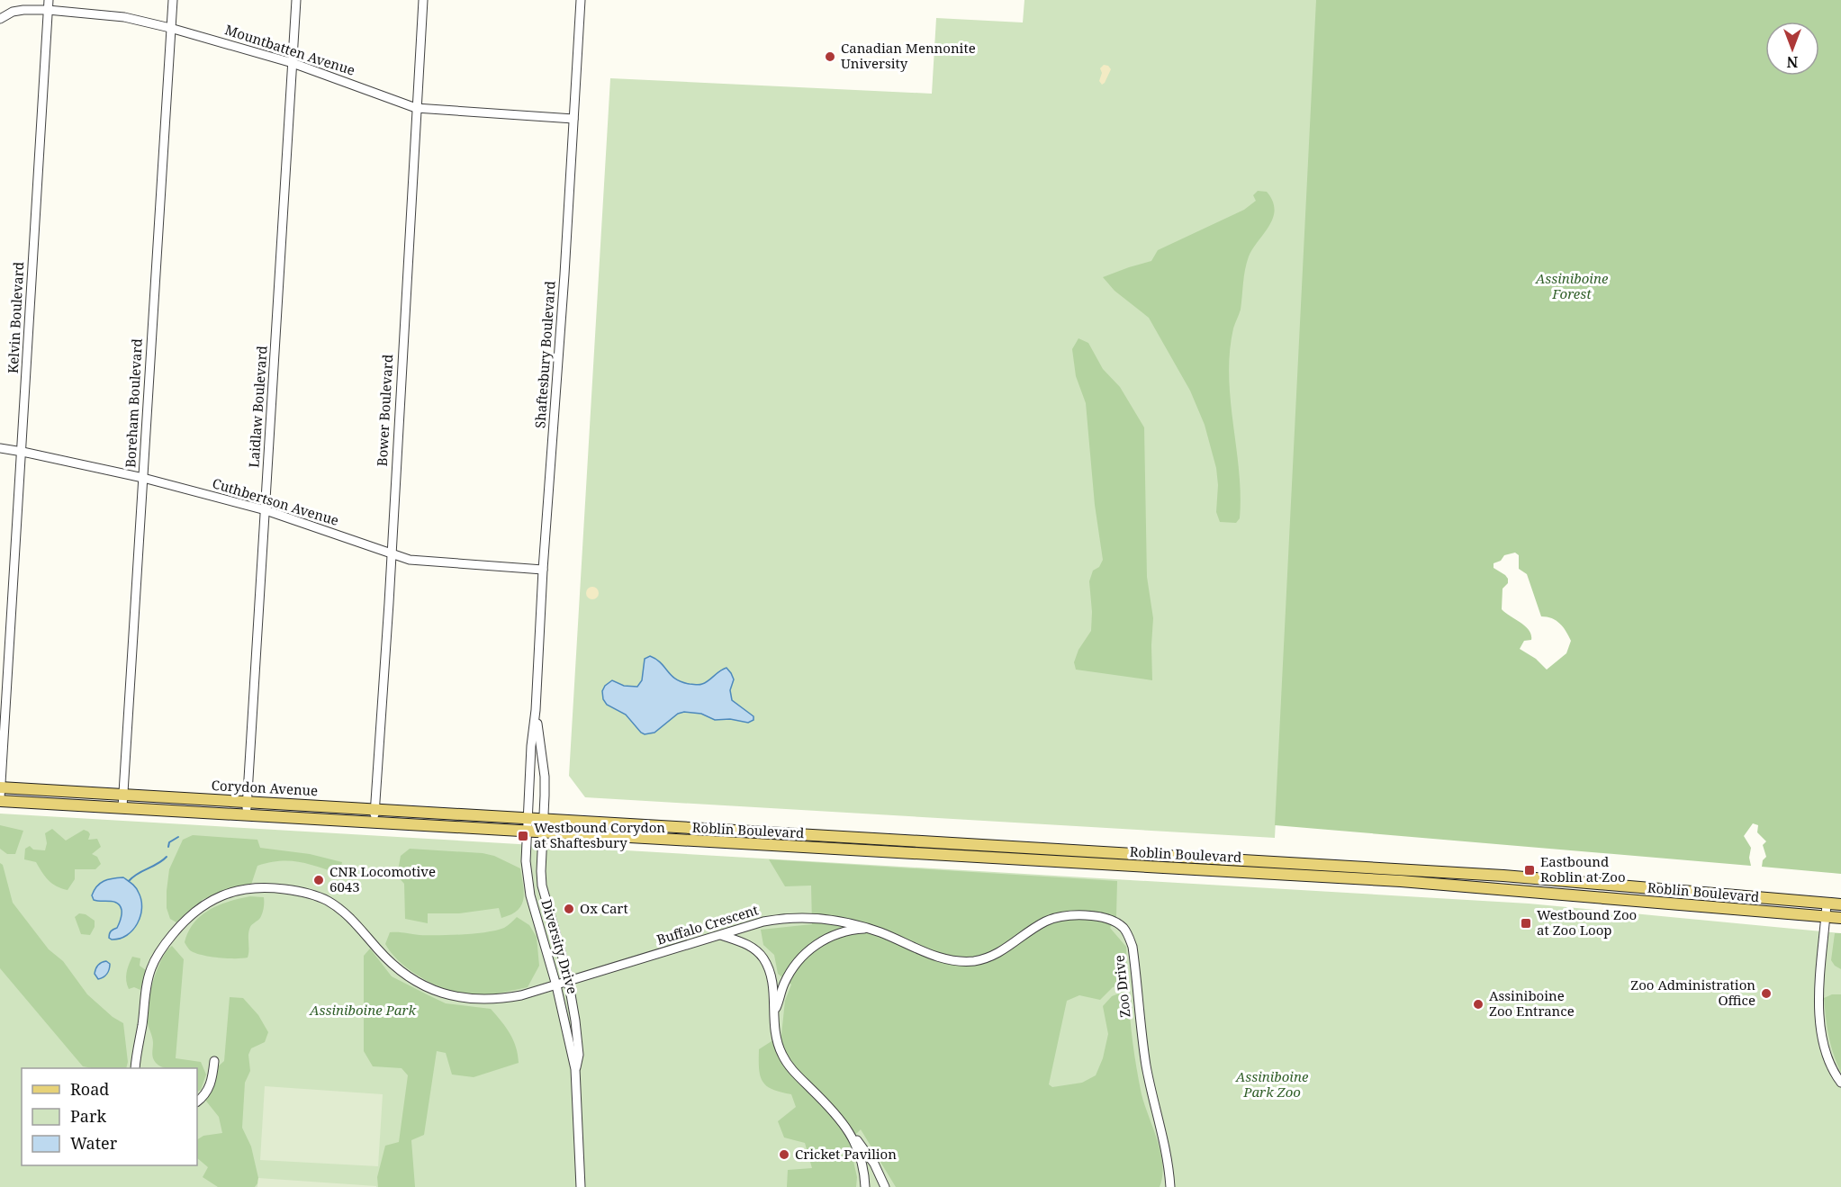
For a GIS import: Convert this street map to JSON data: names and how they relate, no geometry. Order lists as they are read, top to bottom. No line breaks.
{"streets":{"main road":["Corydon Avenue","Roblin Boulevard"],"street":["Mountbatten Avenue","Kelvin Boulevard","Shaftesbury Boulevard","Boreham Boulevard","Laidlaw Boulevard","Bower Boulevard","Cuthbertson Avenue","Buffalo Crescent","Diversity Drive","Zoo Drive"]},"crossings":[["Mountbatten Avenue","Kelvin Boulevard"],["Mountbatten Avenue","Shaftesbury Boulevard"],["Mountbatten Avenue","Boreham Boulevard"],["Mountbatten Avenue","Laidlaw Boulevard"],["Mountbatten Avenue","Bower Boulevard"],["Kelvin Boulevard","Cuthbertson Avenue"],["Kelvin Boulevard","Corydon Avenue"],["Shaftesbury Boulevard","Cuthbertson Avenue"],["Shaftesbury Boulevard","Corydon Avenue"],["Shaftesbury Boulevard","Roblin Boulevard"],["Shaftesbury Boulevard","Diversity Drive"],["Boreham Boulevard","Cuthbertson Avenue"],["Boreham Boulevard","Corydon Avenue"],["Laidlaw Boulevard","Cuthbertson Avenue"],["Laidlaw Boulevard","Corydon Avenue"],["Bower Boulevard","Cuthbertson Avenue"],["Bower Boulevard","Corydon Avenue"],["Corydon Avenue","Roblin Boulevard"],["Corydon Avenue","Diversity Drive"],["Roblin Boulevard","Diversity Drive"],["Buffalo Crescent","Diversity Drive"],["Buffalo Crescent","Zoo Drive"]],"parks":["Assiniboine Forest","Assiniboine Park","Assiniboine Park Zoo"],"places":{"other":["Canadian Mennonite University","CNR Locomotive 6043","Ox Cart","Zoo Administration Office","Assiniboine Zoo Entrance","Cricket Pavilion"],"transit":["Westbound Corydon at Shaftesbury","Eastbound Roblin at Zoo","Westbound Zoo at Zoo Loop"]},"legend":["Road","Park","Water"],"north":"bottom"}
